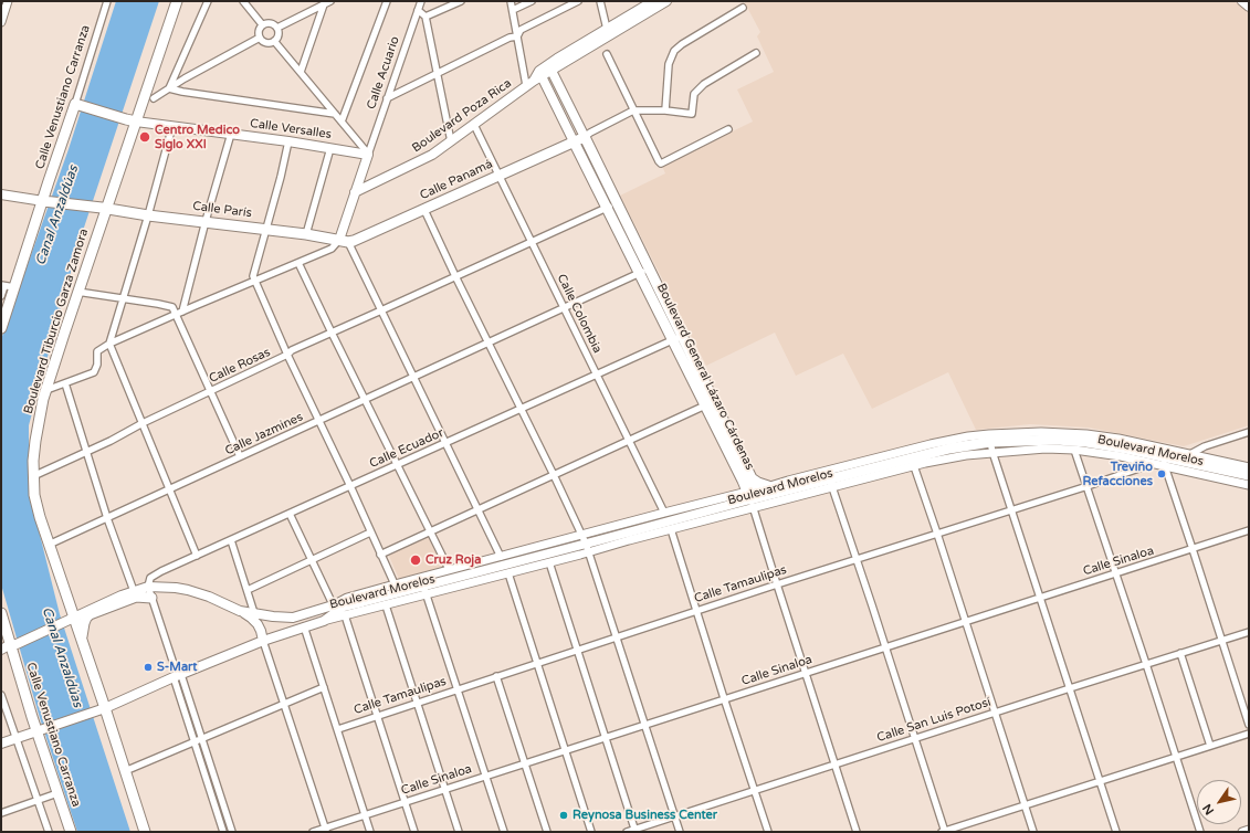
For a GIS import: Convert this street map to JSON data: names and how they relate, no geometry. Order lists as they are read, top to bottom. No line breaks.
{"streets":{"main road":["Calle Acuario","Calle Venustiano Carranza","Boulevard Poza Rica","Calle Versalles","Calle Panamá","Calle París","Boulevard Tiburcio Garza Zamora","Boulevard General Lázaro Cárdenas","Boulevard Morelos"],"street":["Calle Colombia","Calle Rosas","Calle Jazmines","Calle Ecuador","Calle Sinaloa","Calle Tamaulipas","Calle San Luis Potosí"]},"crossings":[["Calle Acuario","Boulevard Poza Rica"],["Calle Acuario","Calle Versalles"],["Calle Acuario","Calle Panamá"],["Calle Acuario","Calle París"],["Calle Venustiano Carranza","Calle Versalles"],["Calle Venustiano Carranza","Calle París"],["Calle Venustiano Carranza","Boulevard Morelos"],["Boulevard Poza Rica","Calle Colombia"],["Boulevard Poza Rica","Boulevard General Lázaro Cárdenas"],["Calle Versalles","Boulevard Tiburcio Garza Zamora"],["Calle Panamá","Calle París"],["Calle Panamá","Calle Colombia"],["Calle Panamá","Boulevard General Lázaro Cárdenas"],["Calle París","Boulevard Tiburcio Garza Zamora"],["Calle Colombia","Calle Rosas"],["Calle Colombia","Calle Jazmines"],["Calle Colombia","Calle Ecuador"],["Calle Colombia","Boulevard Morelos"],["Boulevard Tiburcio Garza Zamora","Calle Rosas"],["Boulevard Tiburcio Garza Zamora","Calle Jazmines"],["Boulevard Tiburcio Garza Zamora","Boulevard Morelos"],["Calle Rosas","Boulevard General Lázaro Cárdenas"],["Boulevard General Lázaro Cárdenas","Calle Jazmines"],["Boulevard General Lázaro Cárdenas","Calle Ecuador"],["Boulevard General Lázaro Cárdenas","Boulevard Morelos"],["Calle Ecuador","Boulevard Morelos"],["Boulevard Morelos","Calle Tamaulipas"]],"water":["Canal Anzaldúas"],"places":["Centro Medico Siglo XXI","Treviño Refacciones","Cruz Roja","S-Mart","Reynosa Business Center"],"north":"bottom left"}
